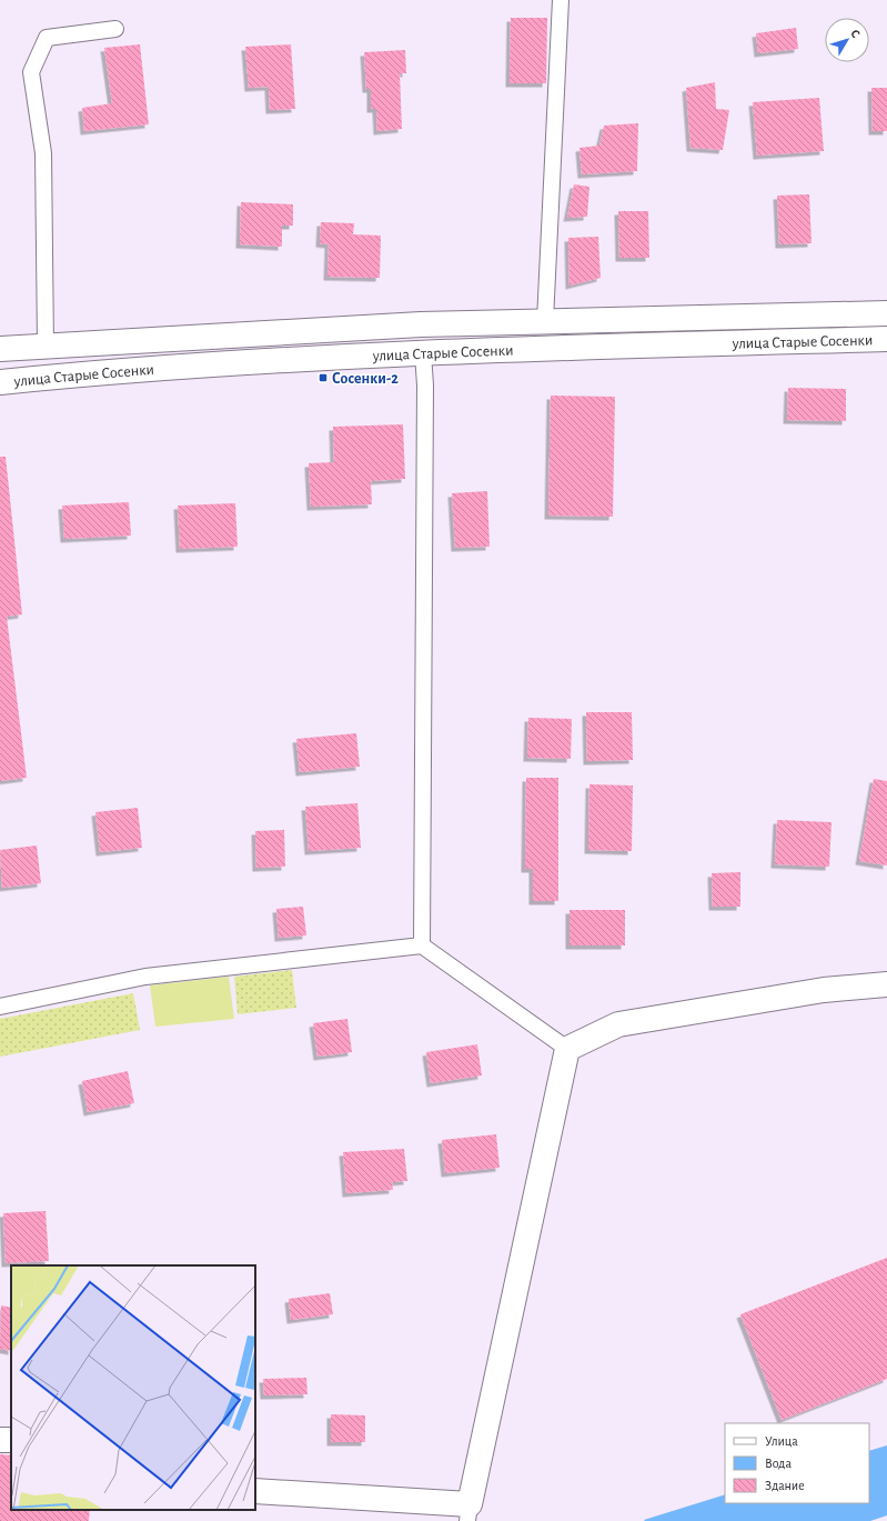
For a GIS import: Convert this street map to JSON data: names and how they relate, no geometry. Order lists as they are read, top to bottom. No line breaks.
{"streets":{"main road":["улица Старые Сосенки"]},"places":{"transit":["Сосенки-2"]},"legend":["Улица","Вода","Здание"],"north":"top right"}
